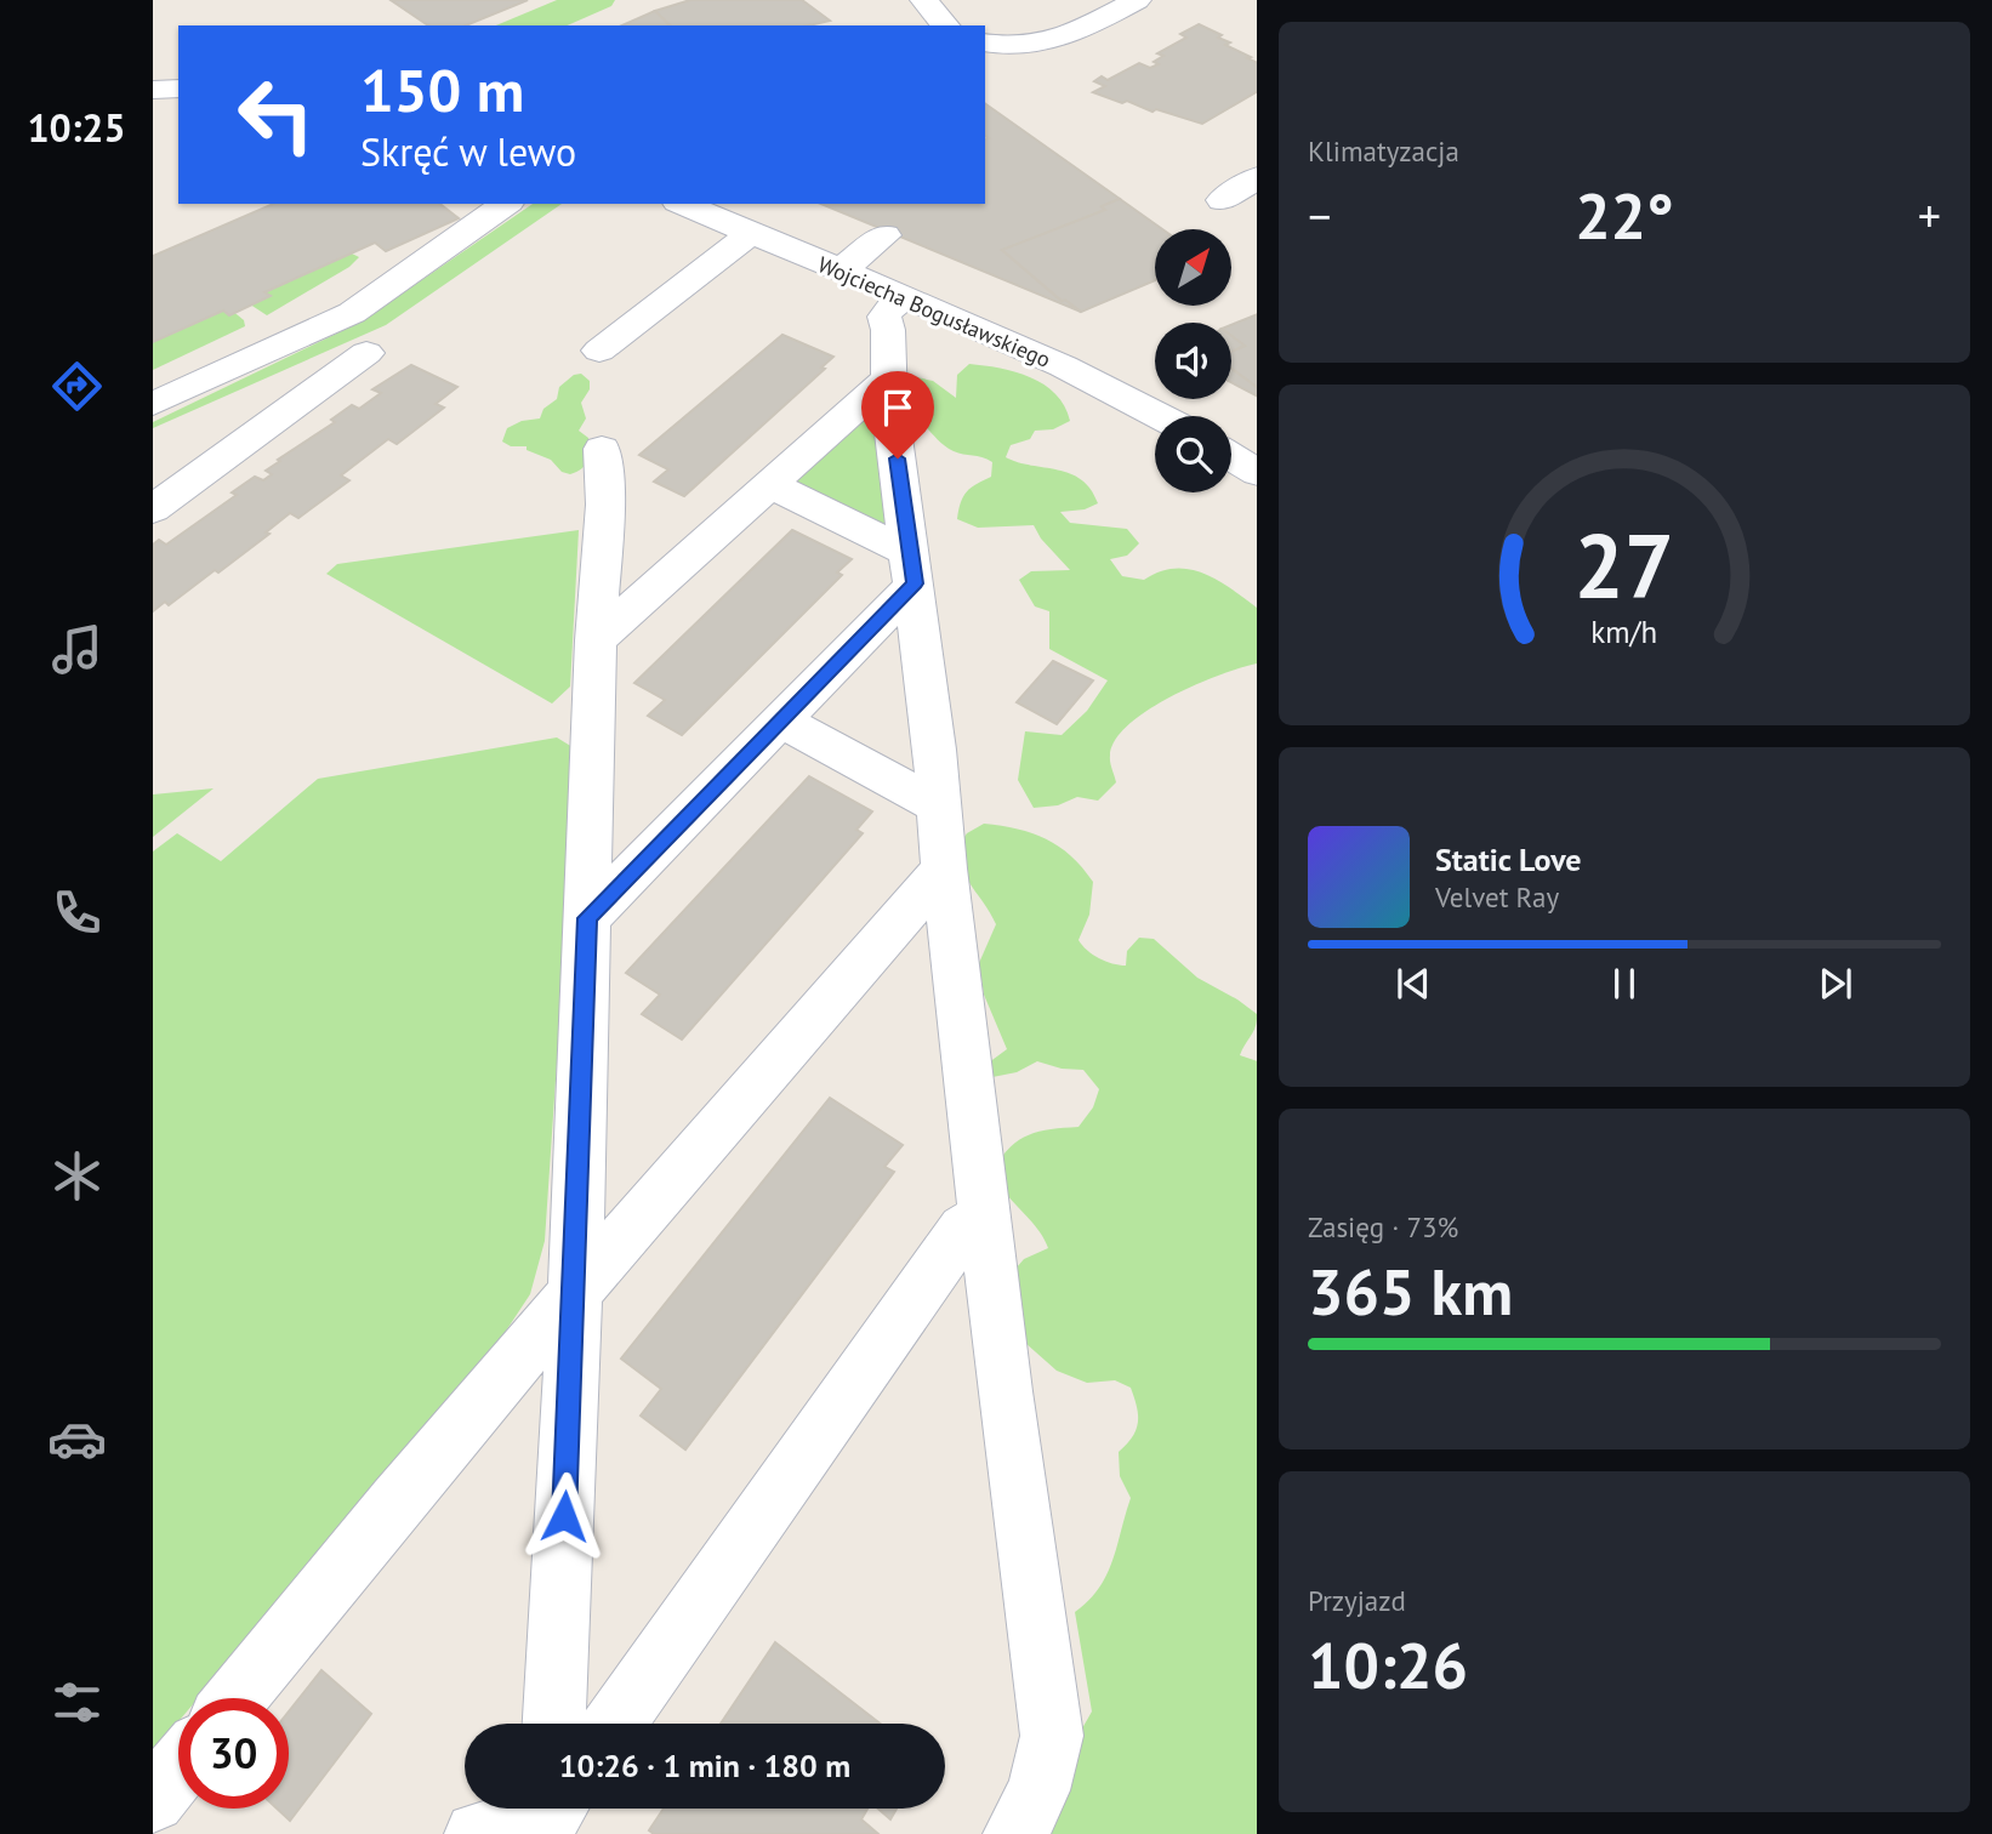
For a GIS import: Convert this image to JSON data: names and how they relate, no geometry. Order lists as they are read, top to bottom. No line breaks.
{"streets":{"street":["Wojciecha Bogusławskiego"]},"north":"top right","page":{"tabs":"10:25","tile":["Klimatyzacja",["Zasięg · 73%","365 km"],["Przyjazd","10:26"]],"turn":["150 m","Skręć w lewo"],"heat":["−","22°","+"],"song":["Static Love","Velvet Ray"],"limit":"30","trip":"10:26 · 1 min · 180 m","gauge":["27","km/h"]}}
